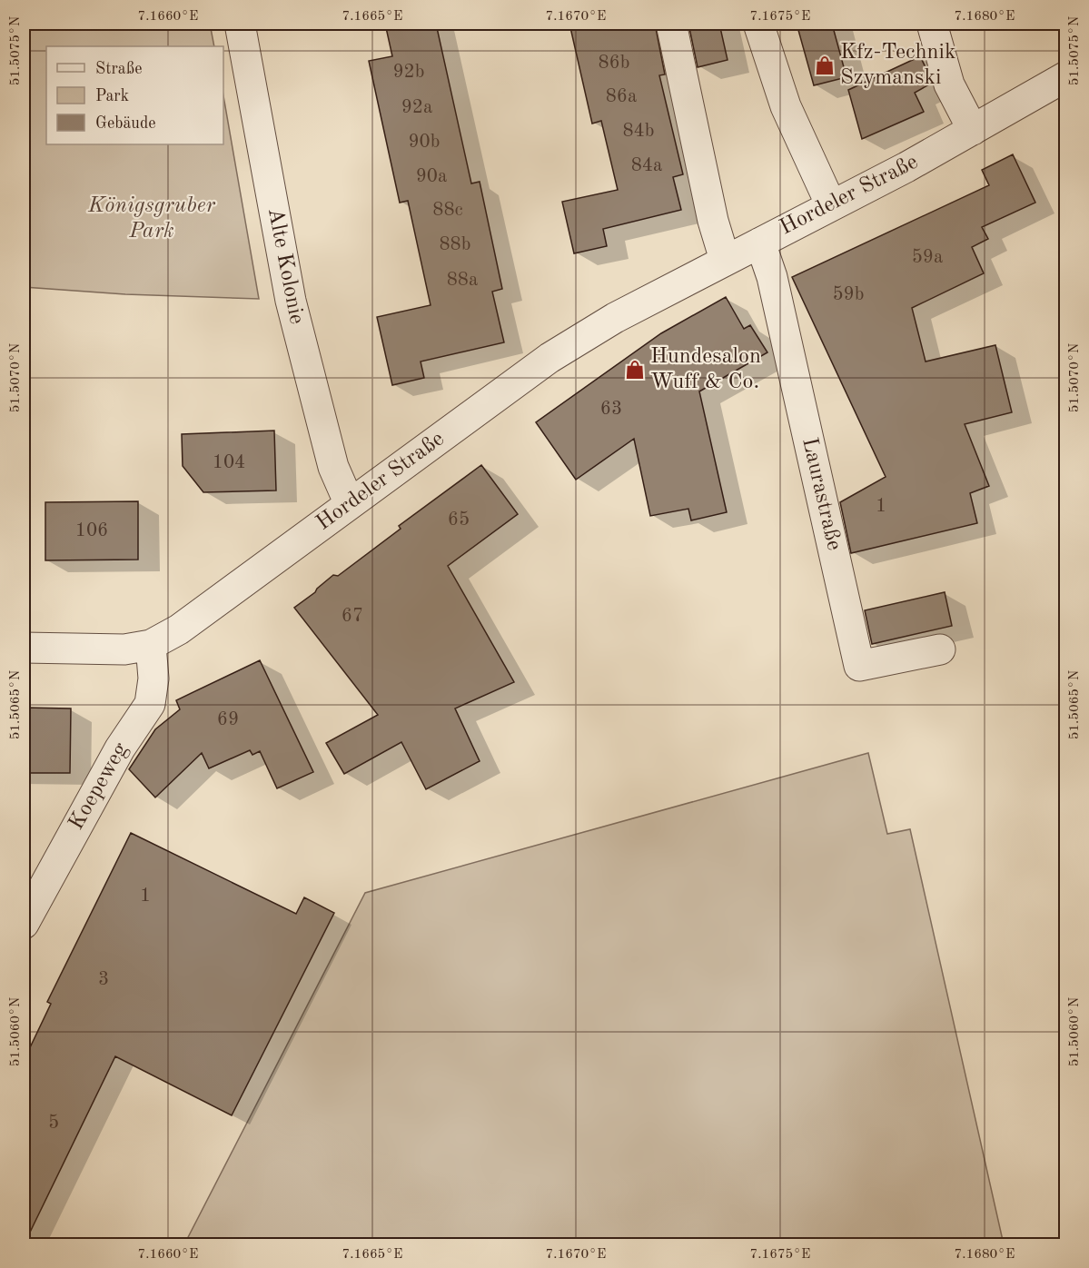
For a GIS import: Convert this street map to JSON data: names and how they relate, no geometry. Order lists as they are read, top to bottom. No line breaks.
{"streets":{"street":["Hordeler Straße","Alte Kolonie","Laurastraße","Koepeweg"]},"crossings":[["Hordeler Straße","Alte Kolonie"],["Hordeler Straße","Laurastraße"],["Hordeler Straße","Koepeweg"]],"parks":["Königsgruber Park"],"places":{"shop":["Kfz-Technik Szymanski","Hundesalon Wuff & Co."]},"house_numbers":["86b","92b","86a","92a","84b","90b","84a","90a","88c","88b","59a","88a","59b","63","104","1","65","106","67","69","1","3","5"],"legend":["Straße","Park","Gebäude"],"coordinates":["7.1660°E","7.1665°E","7.1670°E","7.1675°E","7.1680°E","51.5075°N","51.5070°N","51.5065°N","51.5060°N"]}
